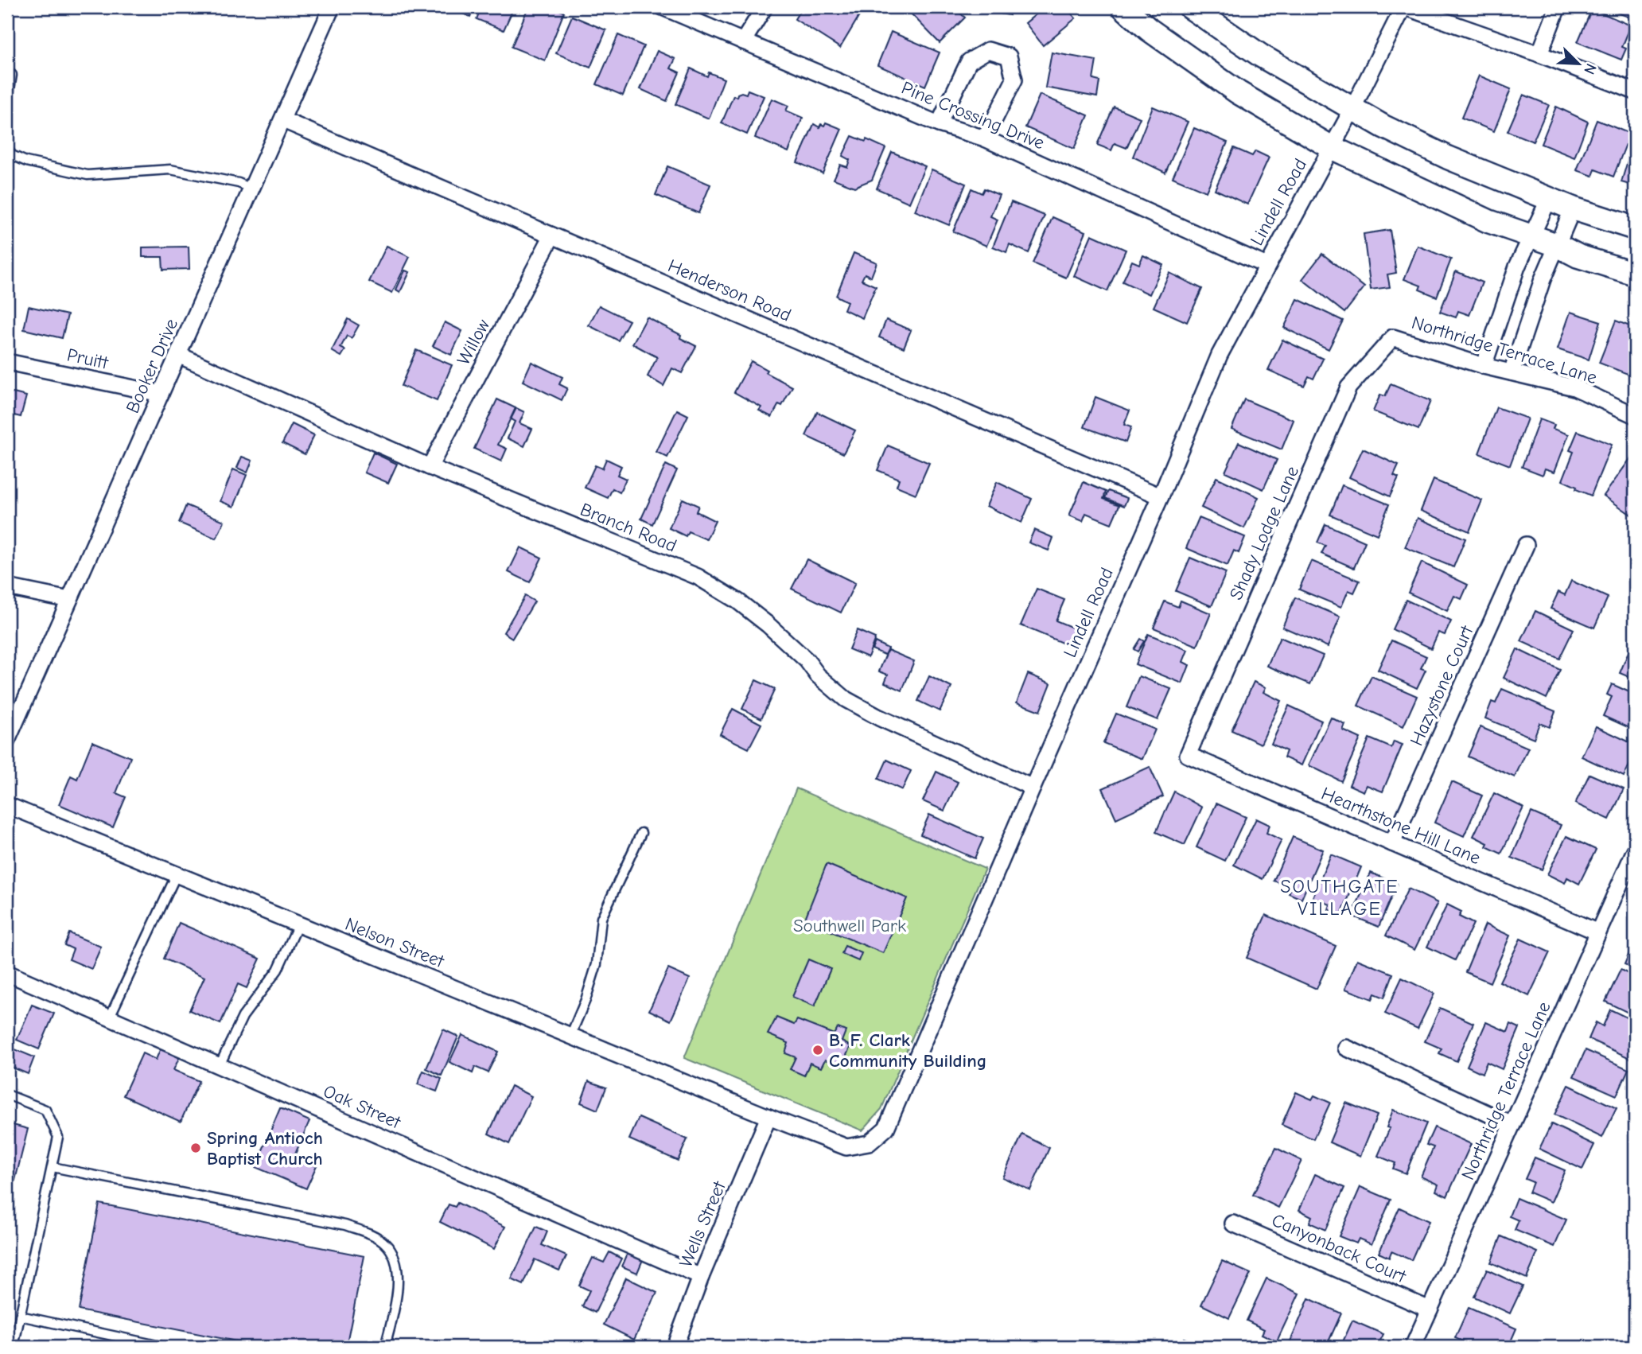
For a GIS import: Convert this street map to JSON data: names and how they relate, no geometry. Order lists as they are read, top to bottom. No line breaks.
{"streets":{"street":["Pine Crossing Drive","Lindell Road","Henderson Road","Willow","Northridge Terrace Lane","Pruitt","Booker Drive","Branch Road","Shady Lodge Lane","Hazystone Court","Hearthstone Hill Lane","Nelson Street","Oak Street","Wells Street","Canyonback Court"]},"crossings":[["Pine Crossing Drive","Lindell Road"],["Lindell Road","Henderson Road"],["Lindell Road","Branch Road"],["Lindell Road","Nelson Street"],["Lindell Road","Wells Street"],["Henderson Road","Willow"],["Henderson Road","Booker Drive"],["Willow","Branch Road"],["Northridge Terrace Lane","Shady Lodge Lane"],["Northridge Terrace Lane","Hearthstone Hill Lane"],["Northridge Terrace Lane","Canyonback Court"],["Pruitt","Booker Drive"],["Booker Drive","Branch Road"],["Shady Lodge Lane","Hearthstone Hill Lane"],["Hazystone Court","Hearthstone Hill Lane"],["Nelson Street","Wells Street"],["Oak Street","Wells Street"]],"districts":["SOUTHGATE VILLAGE"],"parks":["Southwell Park"],"places":["B. F. Clark Community Building","Spring Antioch Baptist Church"],"north":"bottom right"}
